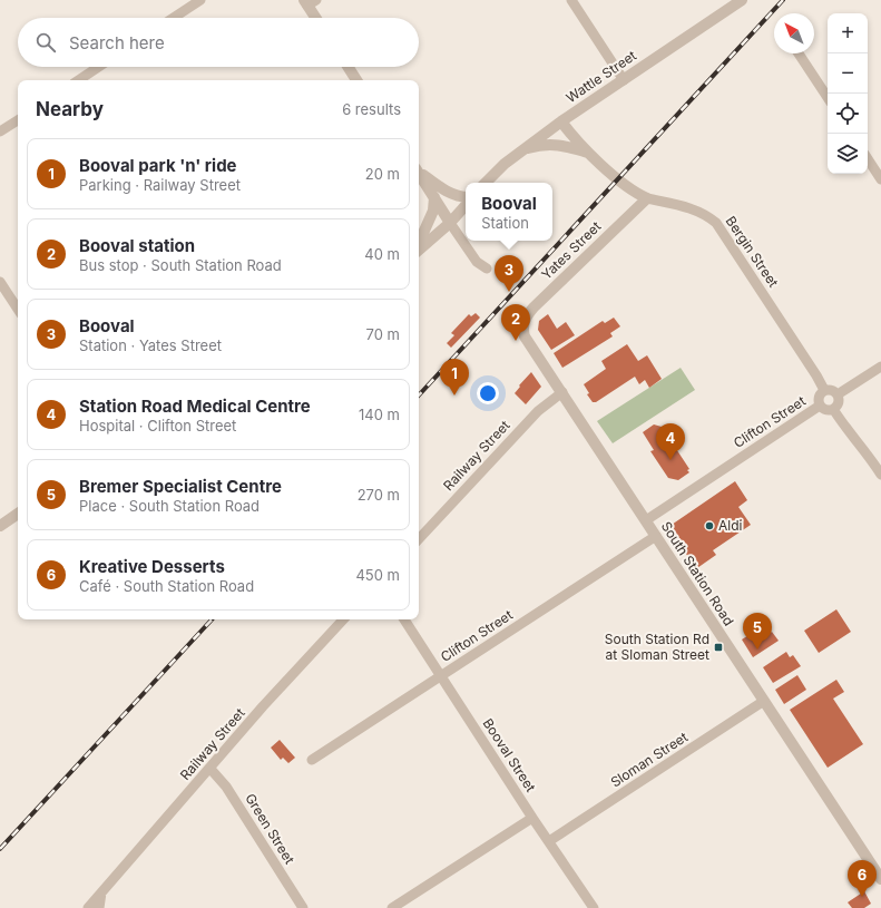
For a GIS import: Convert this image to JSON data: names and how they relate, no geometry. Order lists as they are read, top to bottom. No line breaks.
{"streets":{"street":["Wattle Street","Yates Street","Bergin Street","Clifton Street","Railway Street","South Station Road","Booval Street","Sloman Street","Green Street"]},"crossings":[["Wattle Street","Bergin Street"],["Yates Street","Bergin Street"],["Yates Street","South Station Road"],["Bergin Street","Clifton Street"],["Clifton Street","South Station Road"],["Clifton Street","Booval Street"],["Railway Street","South Station Road"],["Railway Street","Green Street"],["South Station Road","Sloman Street"],["Booval Street","Sloman Street"]],"places":{"other":["Aldi"],"transit":["South Station Rd at Sloman Street"]},"north":"top left","page":{"map_buttons":["+","−"],"search":"Search here","heading":["Nearby","6 results"],"list":[{"mark":"1","name":"Booval park 'n' ride","note":"Parking · Railway Street","value":"20 m"},{"mark":"2","name":"Booval station","note":"Bus stop · South Station Road","value":"40 m"},{"mark":"3","name":"Booval","note":"Station · Yates Street","value":"70 m"},{"mark":"4","name":"Station Road Medical Centre","note":"Hospital · Clifton Street","value":"140 m"},{"mark":"5","name":"Bremer Specialist Centre","note":"Place · South Station Road","value":"270 m"},{"mark":"6","name":"Kreative Desserts","note":"Café · South Station Road","value":"450 m"}],"popup":["Booval","Station"],"pins":["3","2","1","4","5","6"]}}
